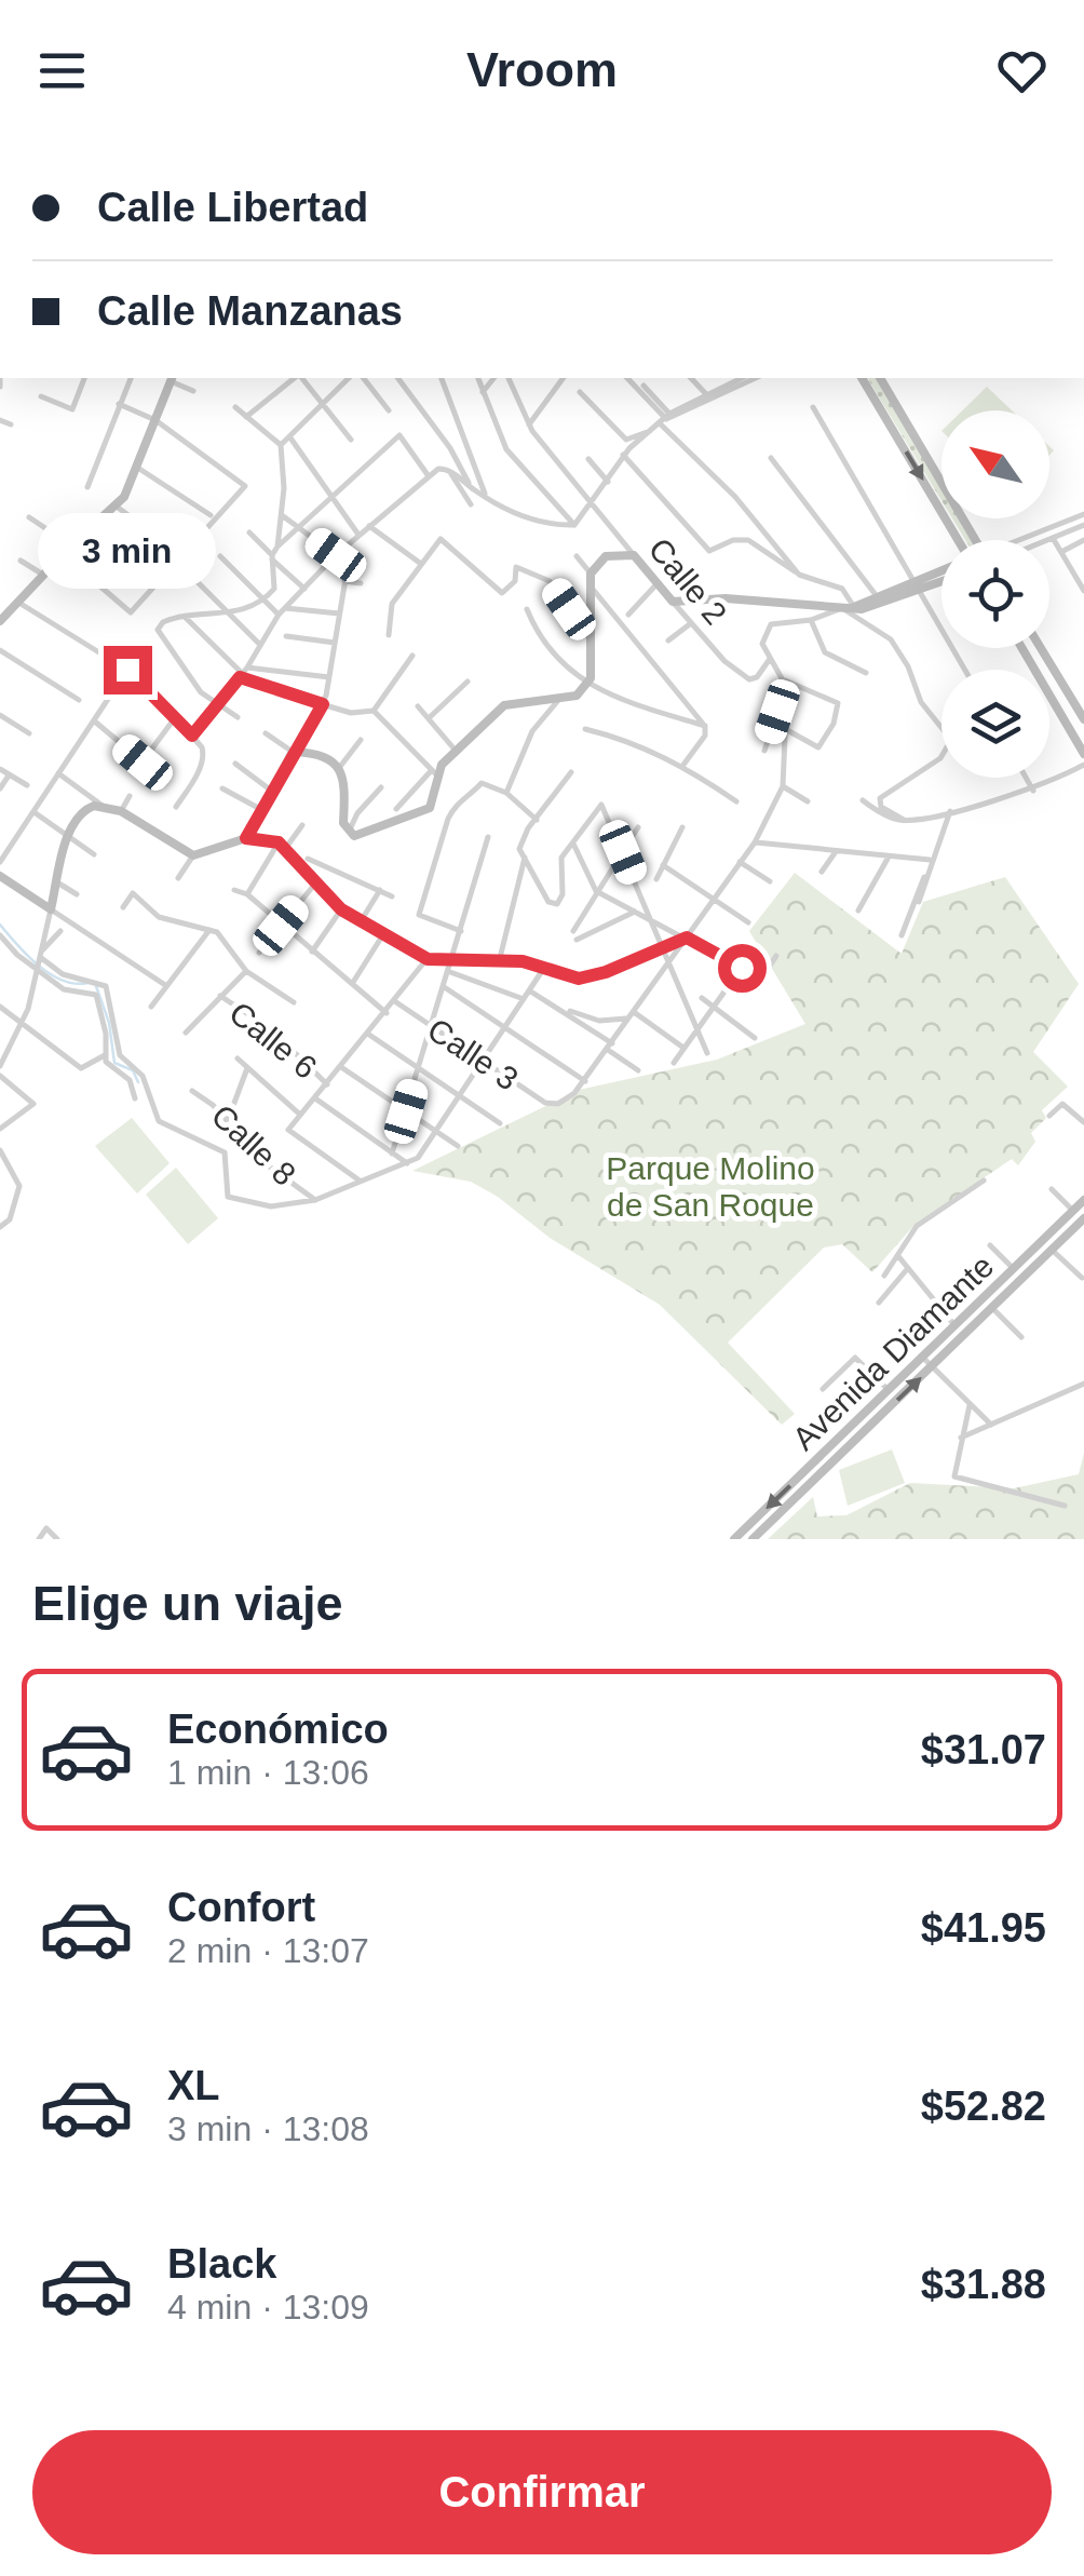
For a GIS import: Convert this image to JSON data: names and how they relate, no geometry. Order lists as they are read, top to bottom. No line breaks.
{"streets":{"main road":["Calle 2","Avenida Diamante"],"street":["Calle 6","Calle 3","Calle 8"]},"parks":["Parque Molino de San Roque"],"north":"top left","page":{"header":"Vroom","banner":["Calle Libertad","Calle Manzanas"],"bubble":"3 min","heading":"Elige un viaje","list":[{"name":"Económico","note":"1 min · 13:06","value":"$31.07"},{"name":"Confort","note":"2 min · 13:07","value":"$41.95"},{"name":"XL","note":"3 min · 13:08","value":"$52.82"},{"name":"Black","note":"4 min · 13:09","value":"$31.88"}],"buttons":"Confirmar"}}
